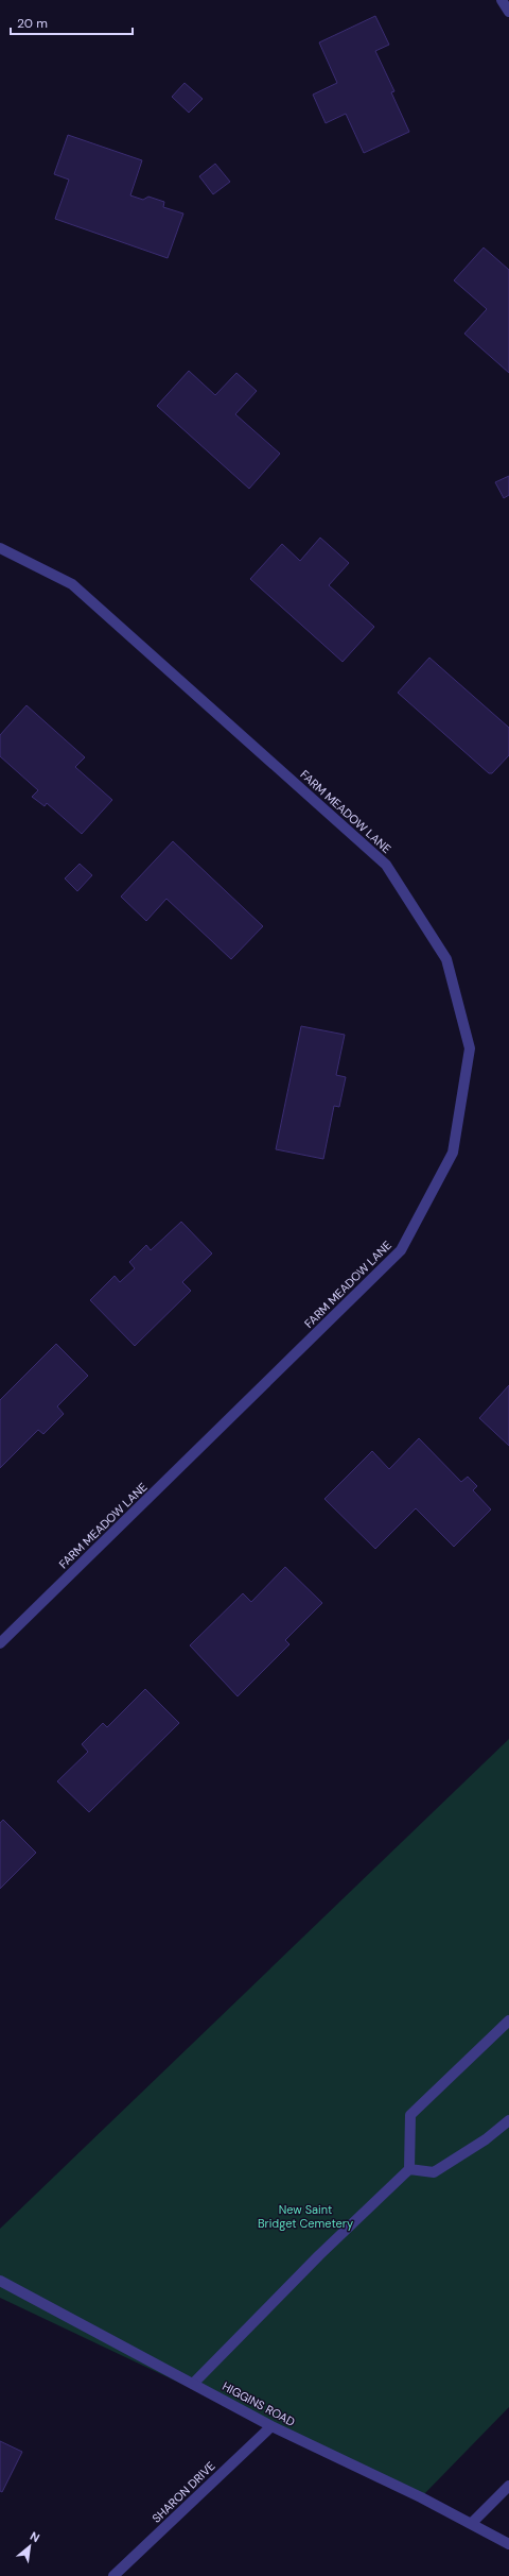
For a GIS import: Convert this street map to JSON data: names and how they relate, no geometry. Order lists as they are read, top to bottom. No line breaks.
{"streets":{"street":["FARM MEADOW LANE","HIGGINS ROAD","SHARON DRIVE"]},"crossings":[["HIGGINS ROAD","SHARON DRIVE"]],"parks":["New Saint Bridget Cemetery"],"scale_bar":"20 m","north":"top right"}
